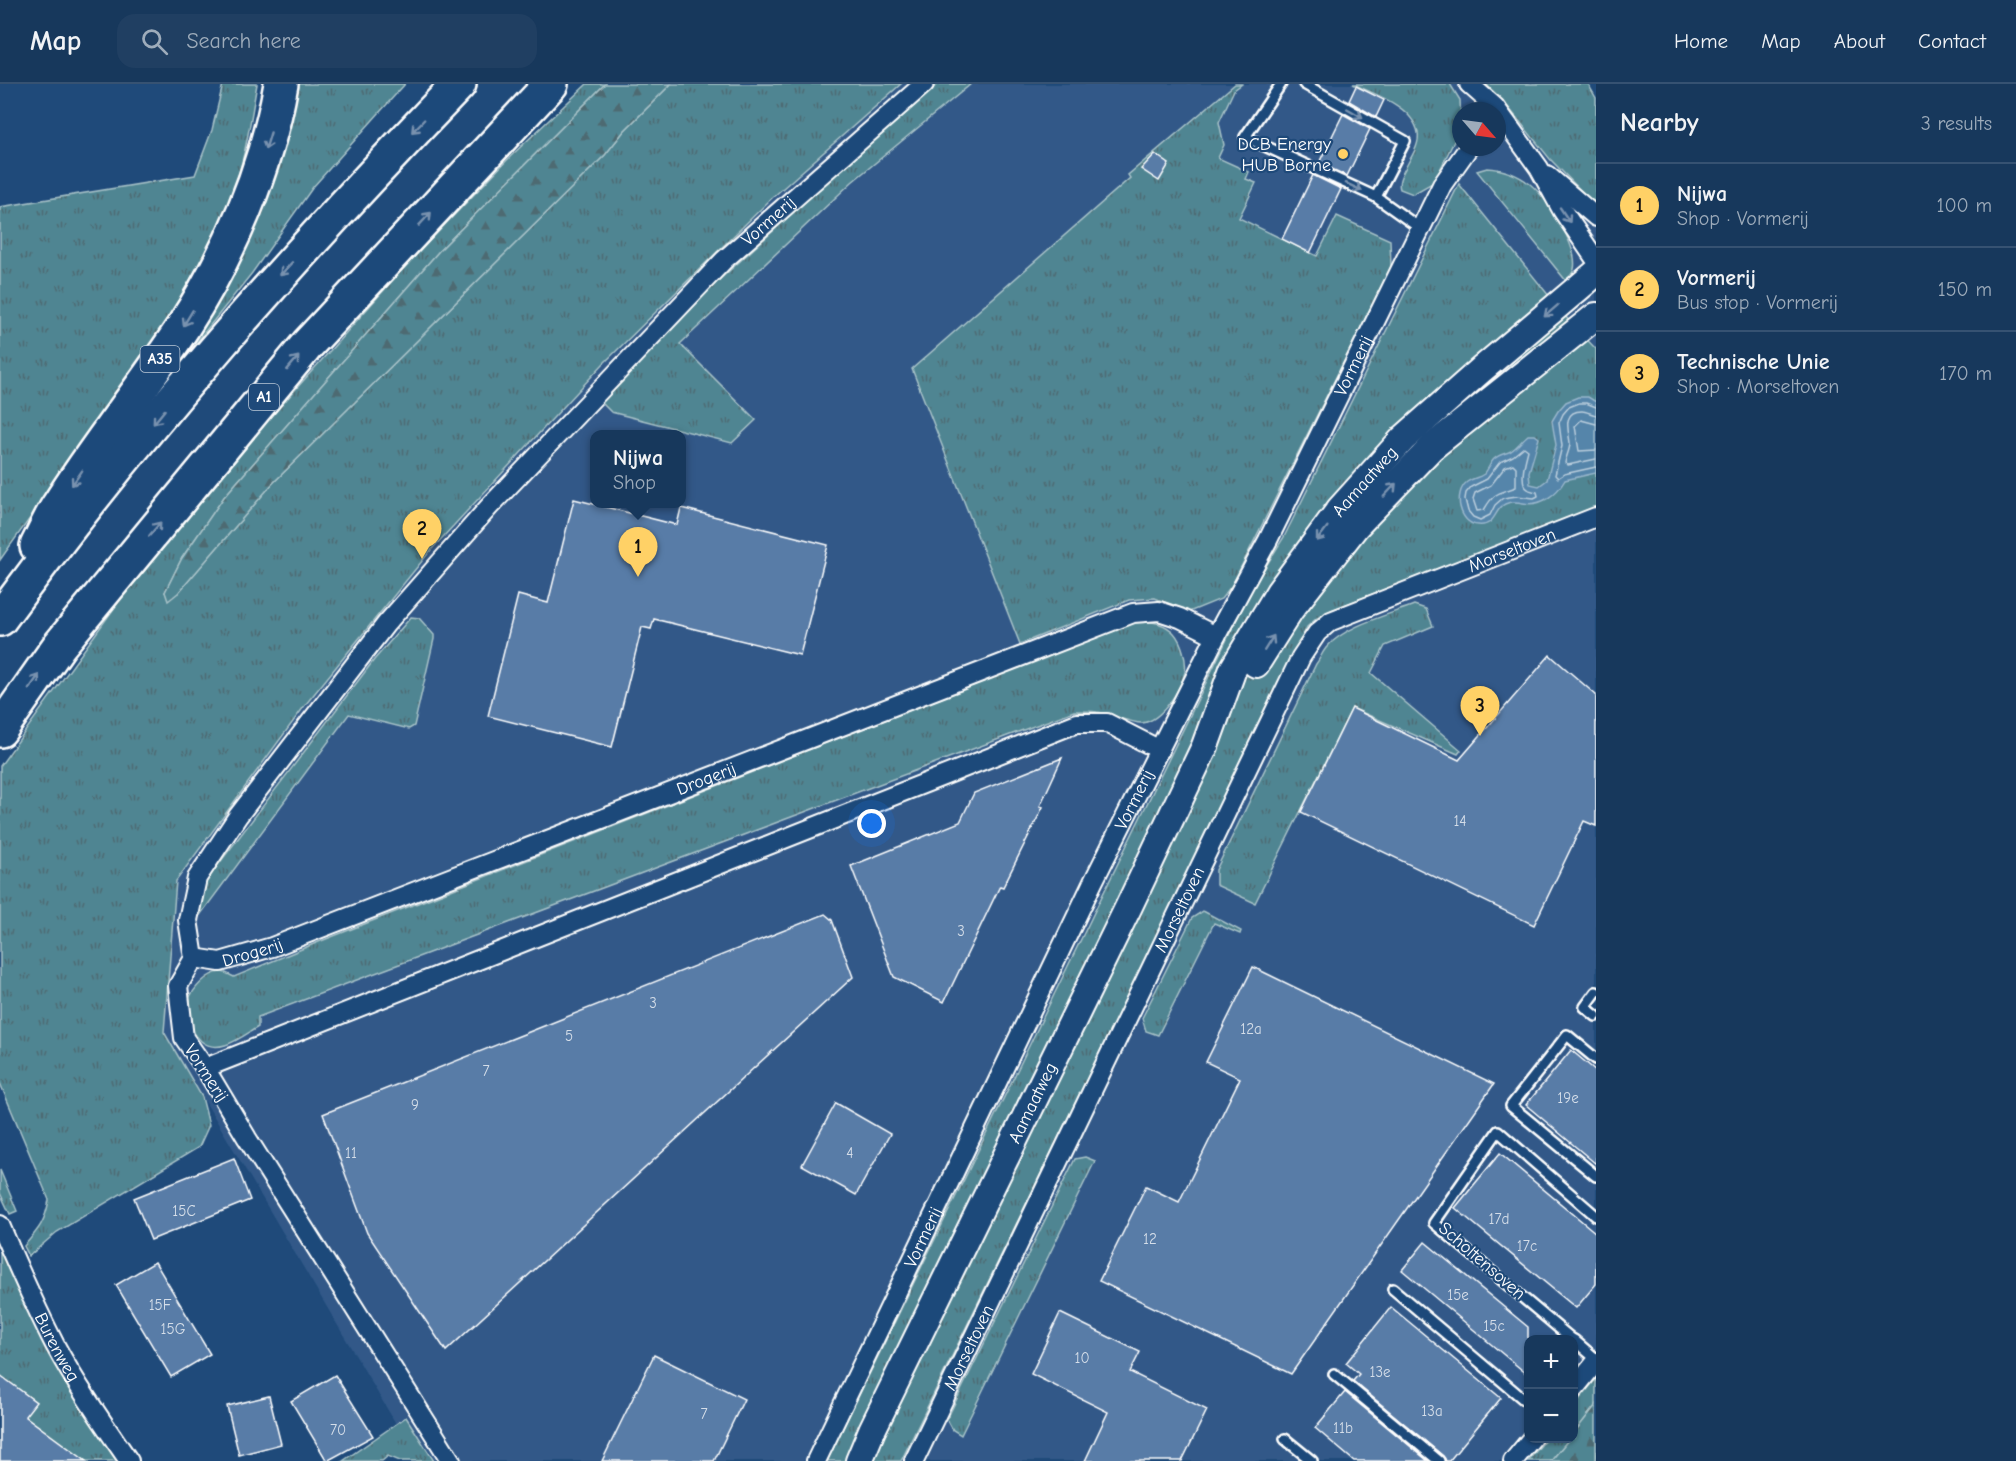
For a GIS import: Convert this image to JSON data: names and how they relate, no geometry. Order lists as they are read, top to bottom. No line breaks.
{"streets":{"highway":["A35","A1"],"main road":["Aamaatweg"],"street":["Vormerij","Morseltoven","Drogerij","Scholtensoven","Burenweg"]},"crossings":[["Vormerij","Drogerij"]],"places":["DCB Energy HUB Borne"],"house_numbers":["14","3","3","12a","5","7","19e","9","11","4","15C","17d","12","17c","15e","15F","15c","15G","10","13e","13a","7","11b","70"],"north":"bottom right","page":{"header":"Map","search":"Search here","nav":["Home","Map","About","Contact"],"heading":["Nearby","3 results"],"list":[{"mark":"1","name":"Nijwa","note":"Shop · Vormerij","value":"100 m"},{"mark":"2","name":"Vormerij","note":"Bus stop · Vormerij","value":"150 m"},{"mark":"3","name":"Technische Unie","note":"Shop · Morseltoven","value":"170 m"}],"popup":["Nijwa","Shop"],"pins":["2","1","3"],"map_buttons":["+","−"]}}
